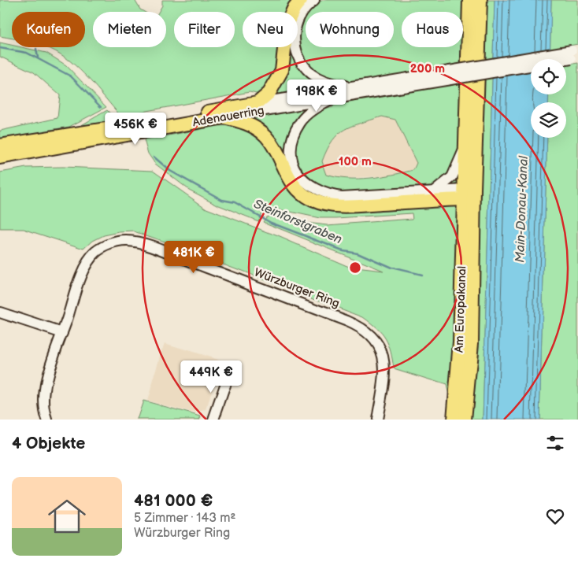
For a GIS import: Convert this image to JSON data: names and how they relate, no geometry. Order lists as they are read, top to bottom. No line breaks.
{"streets":{"main road":["Adenauerring","Am Europakanal"],"street":["Würzburger Ring"]},"water":["Main-Donau-Kanal","Steinforstgraben"],"page":{"chip":["Kaufen","Mieten","Filter","Neu","Wohnung","Haus"],"price":["198K €","456K €","481K €","449K €"],"heading":"4 Objekte","list":[{"name":"481 000 €","note":"5 Zimmer · 143 m² · Würzburger Ring"}]},"rings":["200 m","100 m"]}
